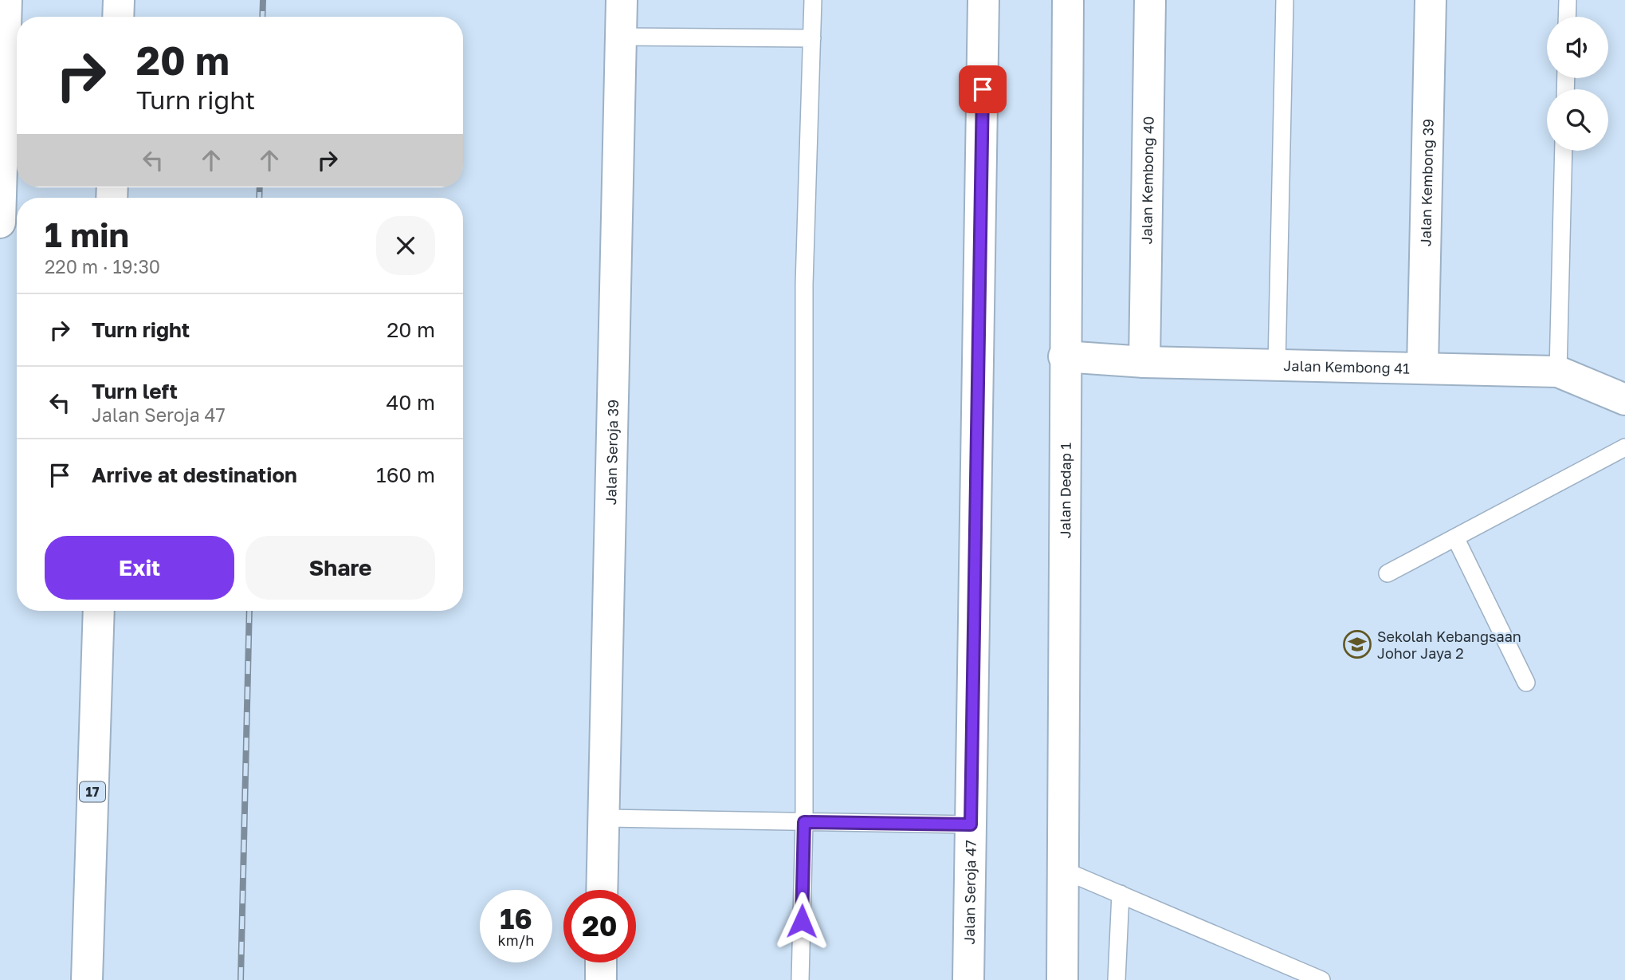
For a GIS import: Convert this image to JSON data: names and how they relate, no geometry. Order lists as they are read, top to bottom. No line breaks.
{"streets":{"main road":["Jalan Kembong 40","Jalan Kembong 39","Jalan Kembong 41","Jalan Seroja 39","Jalan Dedap 1","17","Jalan Seroja 47"]},"crossings":[["Jalan Kembong 40","Jalan Kembong 41"],["Jalan Kembong 39","Jalan Kembong 41"],["Jalan Kembong 41","Jalan Dedap 1"]],"places":{"school or university":["Sekolah Kebangsaan Johor Jaya 2"]},"page":{"turn":["20 m","Turn right"],"heading":["1 min","220 m · 19:30"],"list":[{"name":"Turn right","value":"20 m"},{"name":"Turn left","note":"Jalan Seroja 47","value":"40 m"},{"name":"Arrive at destination","value":"160 m"}],"buttons":["Exit","Share"],"speed":"16 km/h","limit":"20"}}
